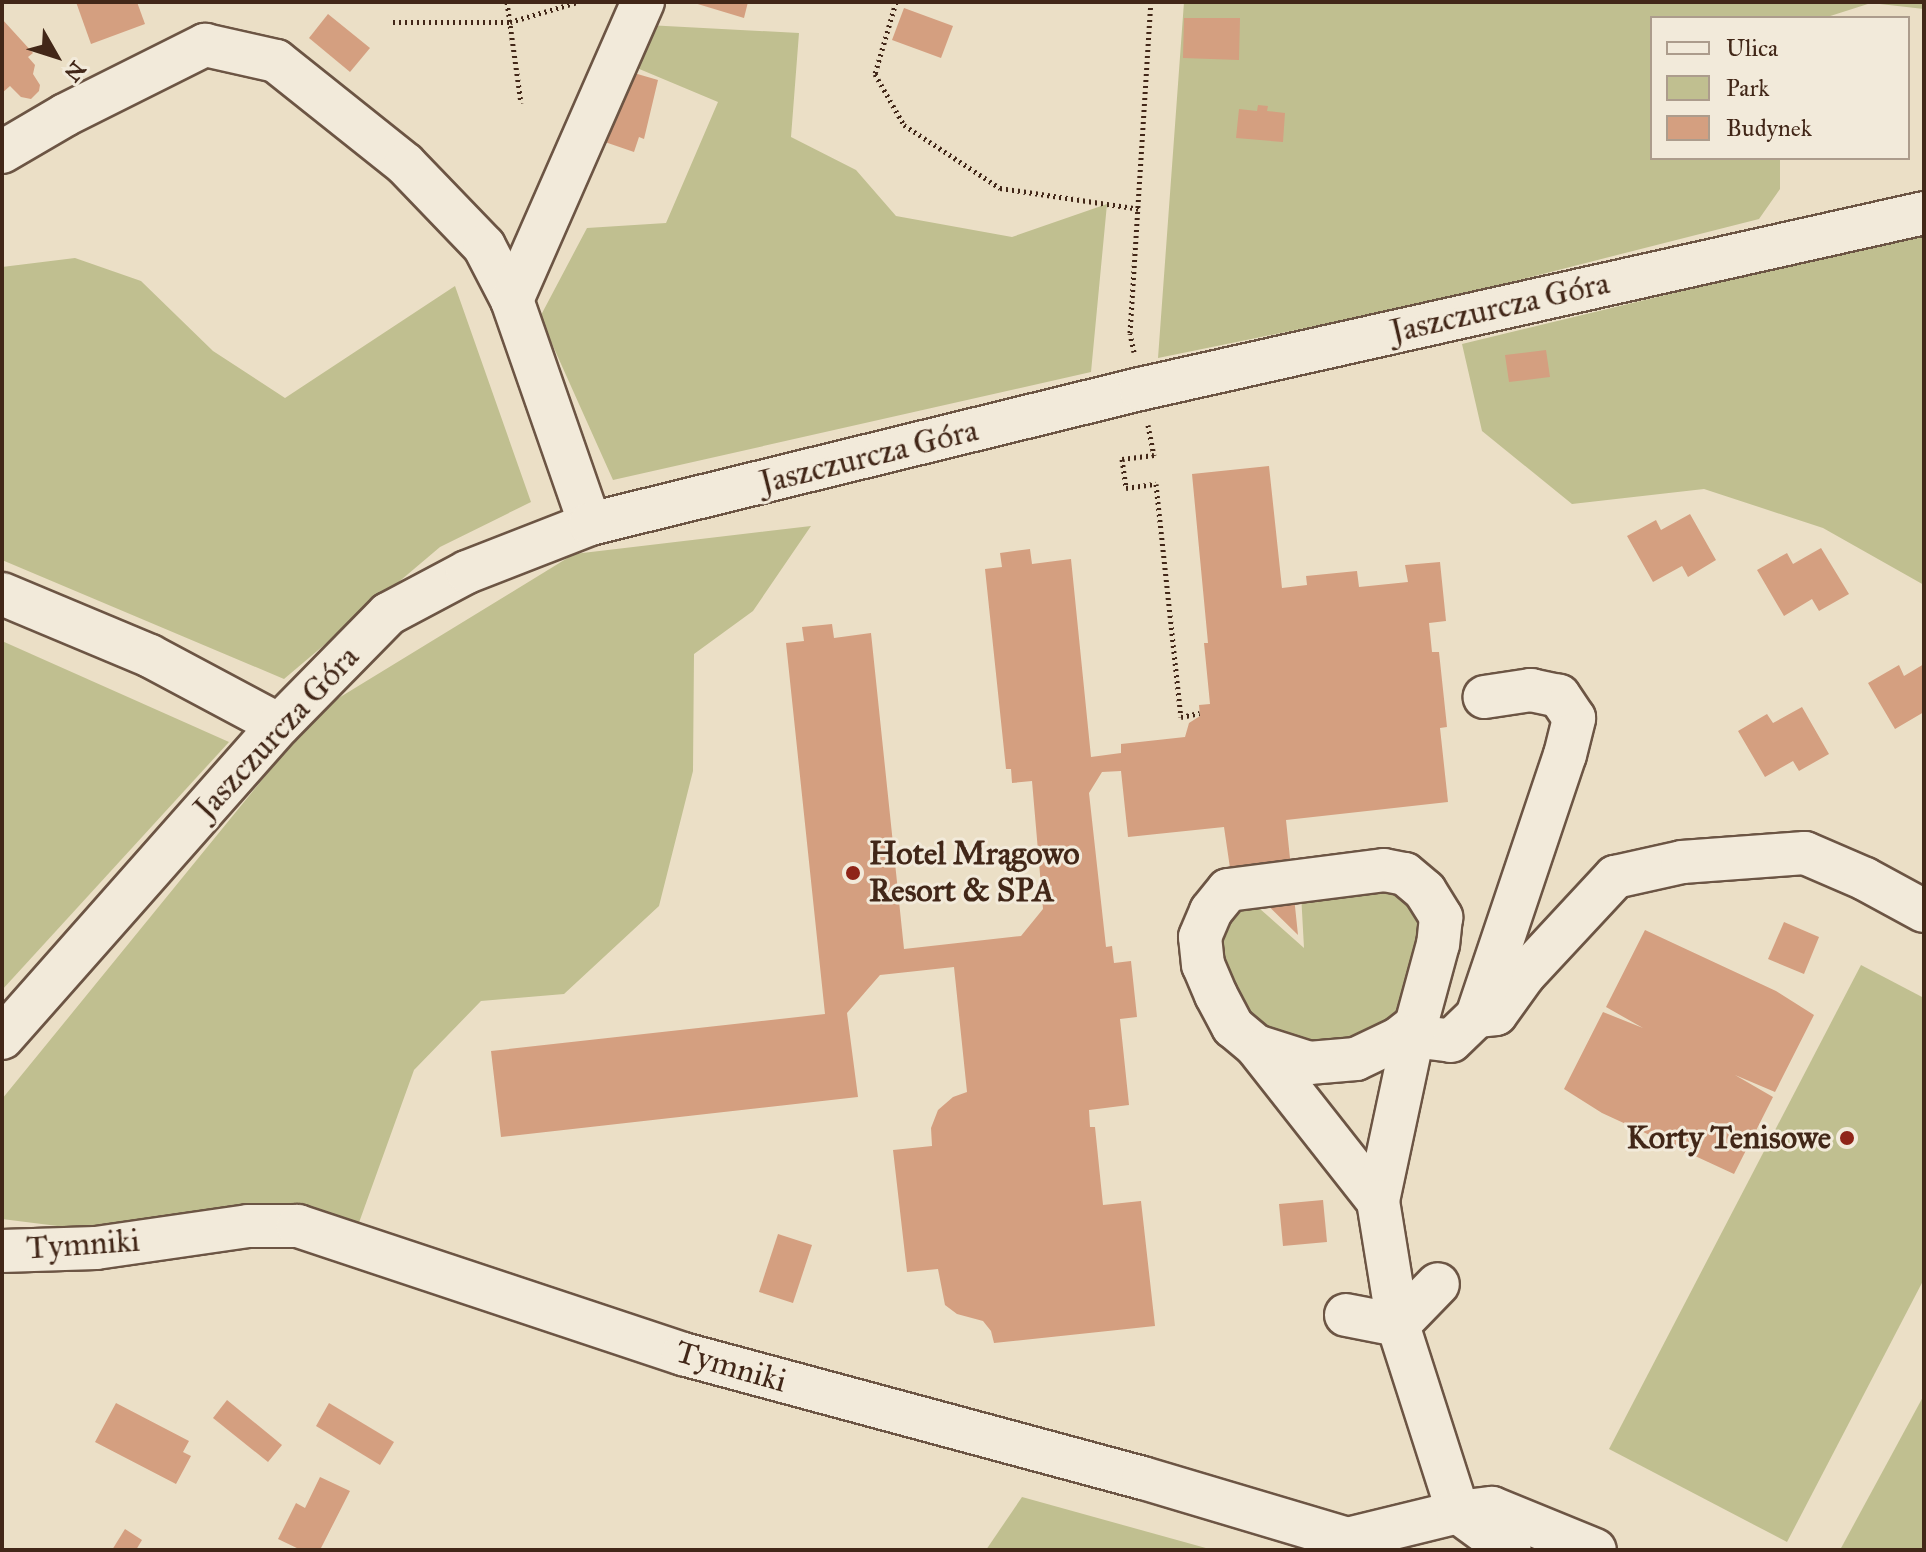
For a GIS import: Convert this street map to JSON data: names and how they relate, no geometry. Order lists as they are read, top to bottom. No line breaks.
{"streets":{"street":["Jaszczurcza Góra","Tymniki"]},"places":["Hotel Mrągowo Resort & SPA","Korty Tenisowe"],"legend":["Ulica","Park","Budynek"],"north":"bottom right"}
